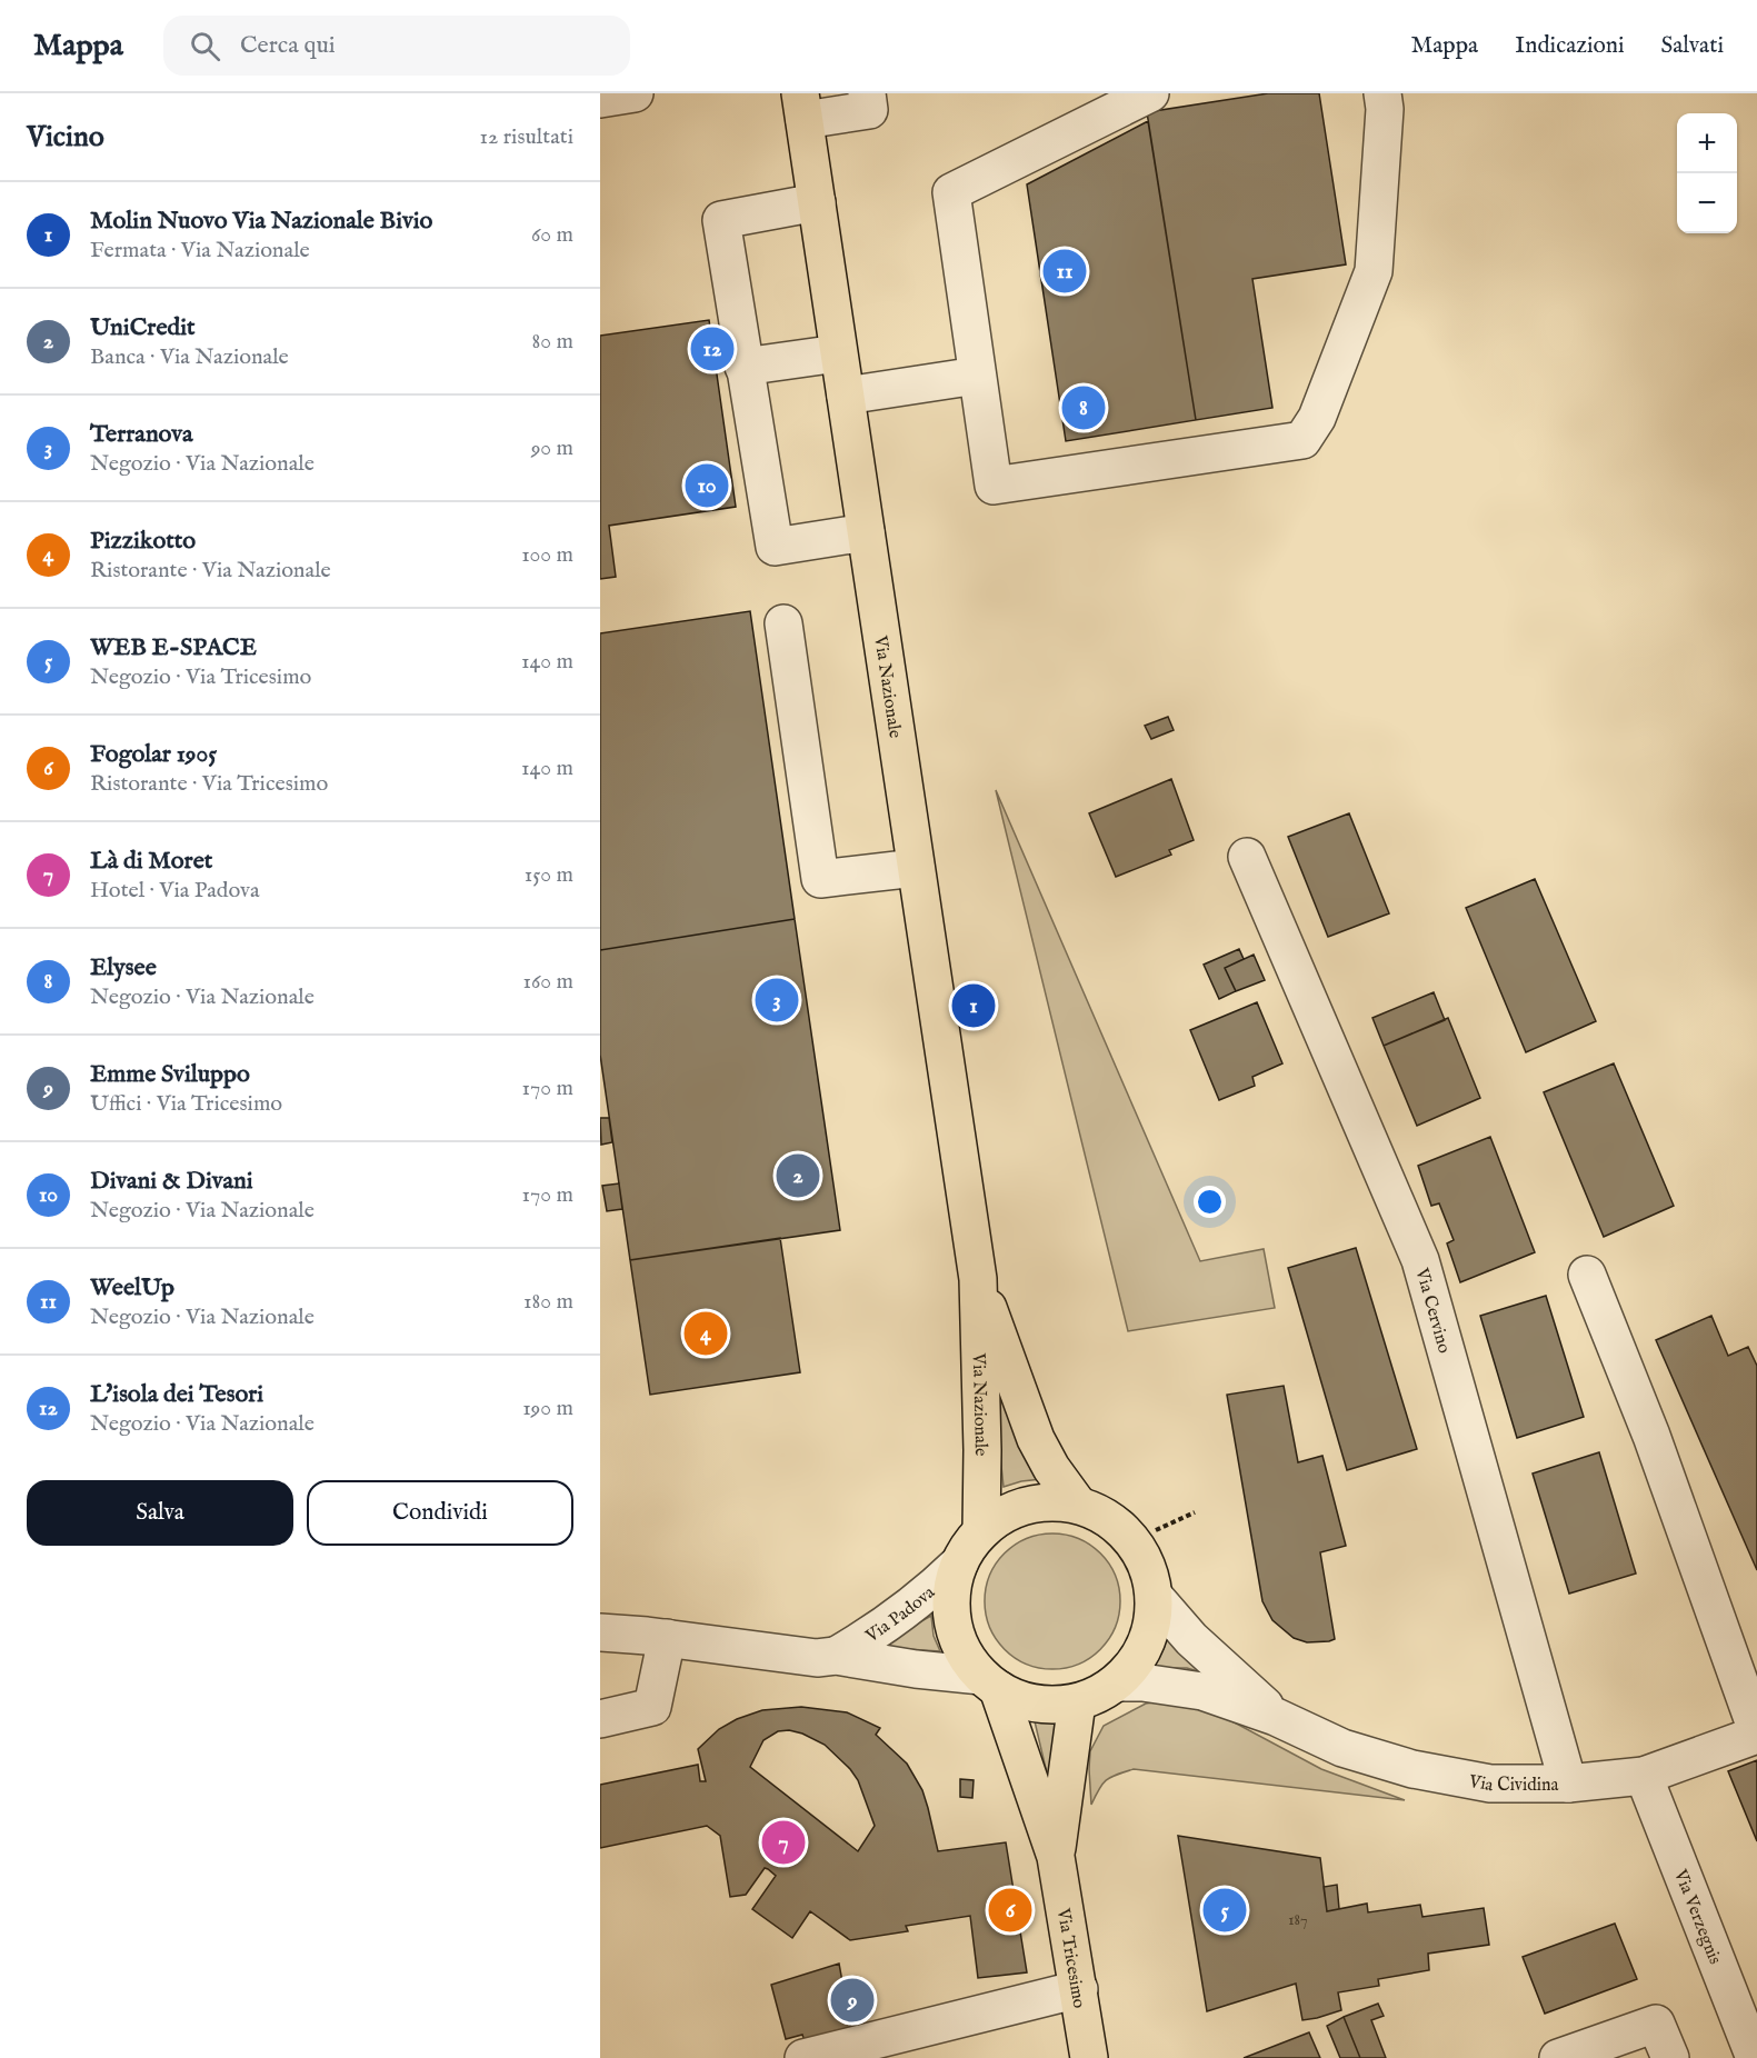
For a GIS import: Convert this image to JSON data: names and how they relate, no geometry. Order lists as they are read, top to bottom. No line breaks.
{"streets":{"main road":["Via Nazionale","Via Tricesimo"],"street":["Via Cervino","Via Padova","Via Cividina","Via Verzegnis"]},"crossings":[["Via Nazionale","Via Padova"],["Via Nazionale","Via Cividina"],["Via Nazionale","Via Tricesimo"],["Via Cervino","Via Cividina"],["Via Padova","Via Cividina"],["Via Padova","Via Tricesimo"],["Via Cividina","Via Verzegnis"],["Via Cividina","Via Tricesimo"]],"house_numbers":["187"],"page":{"header":"Mappa","search":"Cerca qui","nav":["Mappa","Indicazioni","Salvati"],"heading":["Vicino","12 risultati"],"map_buttons":["+","−"],"list":[{"mark":"1","name":"Molin Nuovo Via Nazionale Bivio","note":"Fermata · Via Nazionale","value":"60 m"},{"mark":"2","name":"UniCredit","note":"Banca · Via Nazionale","value":"80 m"},{"mark":"3","name":"Terranova","note":"Negozio · Via Nazionale","value":"90 m"},{"mark":"4","name":"Pizzikotto","note":"Ristorante · Via Nazionale","value":"100 m"},{"mark":"5","name":"WEB E-SPACE","note":"Negozio · Via Tricesimo","value":"140 m"},{"mark":"6","name":"Fogolar 1905","note":"Ristorante · Via Tricesimo","value":"140 m"},{"mark":"7","name":"Là di Moret","note":"Hotel · Via Padova","value":"150 m"},{"mark":"8","name":"Elysee","note":"Negozio · Via Nazionale","value":"160 m"},{"mark":"9","name":"Emme Sviluppo","note":"Uffici · Via Tricesimo","value":"170 m"},{"mark":"10","name":"Divani & Divani","note":"Negozio · Via Nazionale","value":"170 m"},{"mark":"11","name":"WeelUp","note":"Negozio · Via Nazionale","value":"180 m"},{"mark":"12","name":"L'isola dei Tesori","note":"Negozio · Via Nazionale","value":"190 m"}],"pins":["11","12","8","10","3","1","2","4","7","5","6","9"],"buttons":["Salva","Condividi"]}}
